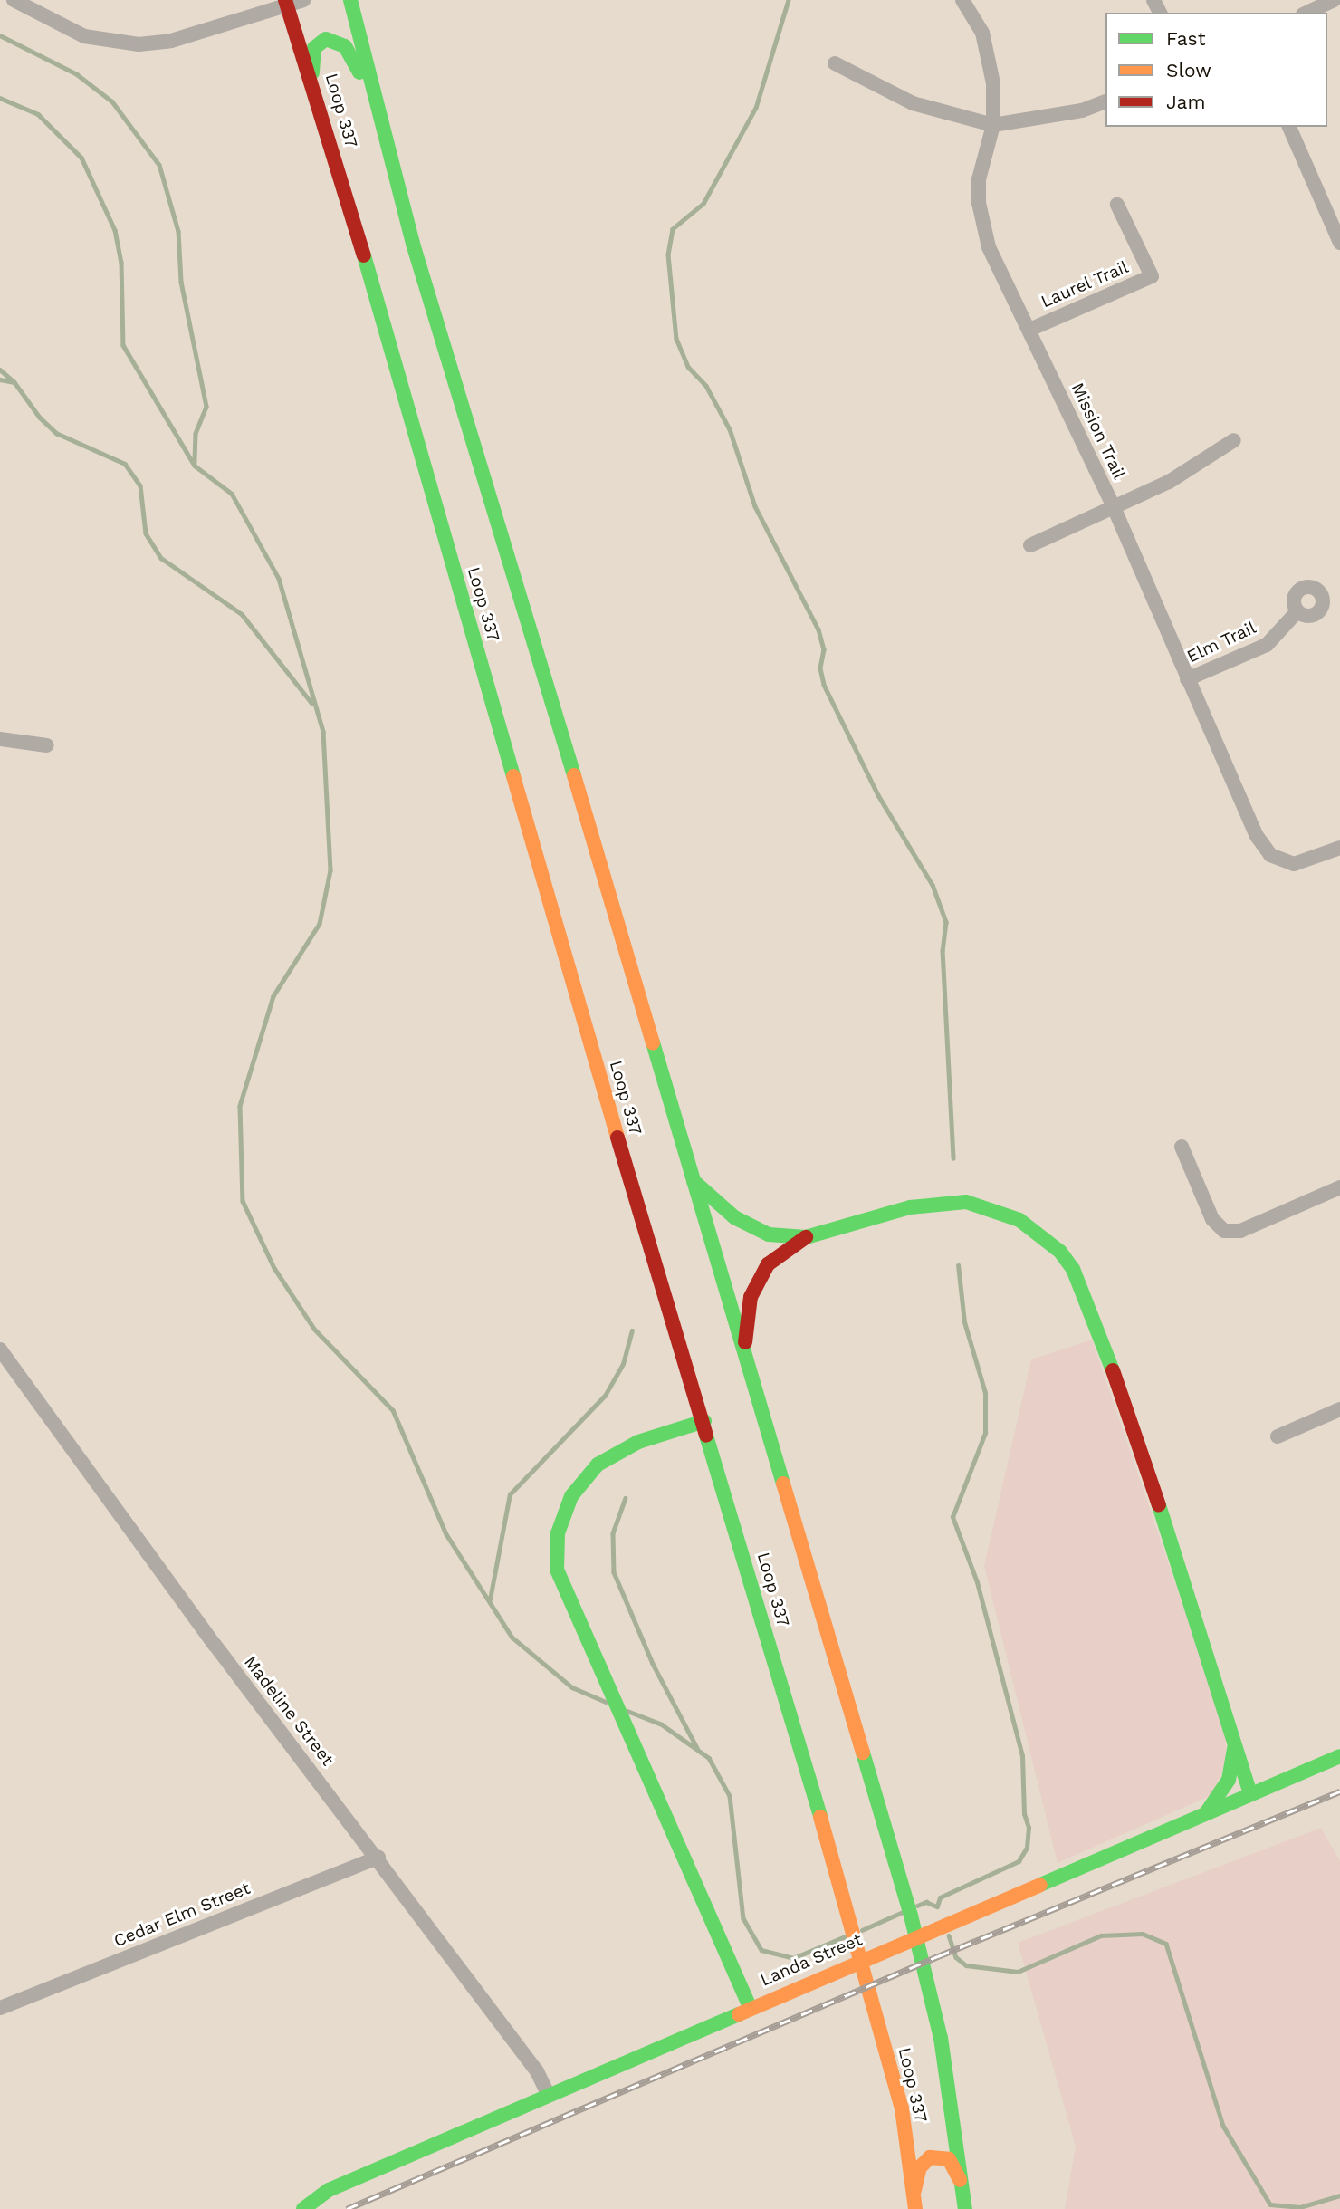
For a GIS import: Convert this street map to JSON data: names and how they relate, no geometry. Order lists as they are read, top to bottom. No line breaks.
{"streets":{"main road":["Loop 337","Landa Street"],"street":["Laurel Trail","Mission Trail","Elm Trail","Madeline Street","Cedar Elm Street"]},"crossings":[["Laurel Trail","Mission Trail"],["Mission Trail","Elm Trail"],["Madeline Street","Cedar Elm Street"],["Madeline Street","Landa Street"]],"legend":["Fast","Slow","Jam"]}
